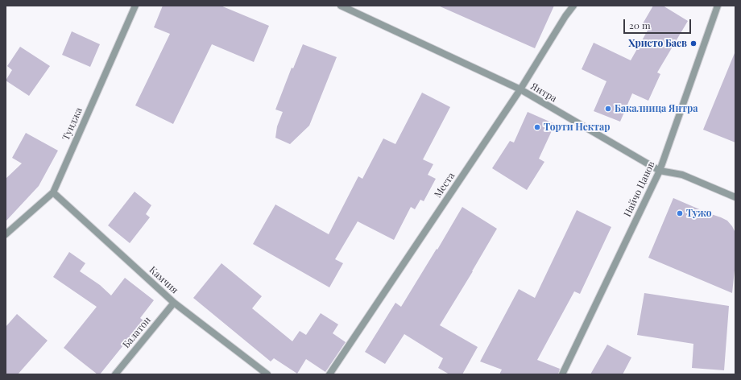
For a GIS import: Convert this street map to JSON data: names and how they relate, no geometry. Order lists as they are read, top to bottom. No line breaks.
{"streets":{"street":["Янтра","Тунджа","Места","Найчо Цанов","Камчия","Балатон"]},"crossings":[["Янтра","Места"],["Янтра","Найчо Цанов"],["Тунджа","Камчия"],["Камчия","Балатон"]],"places":["Христо Баев","Бакалница Янтра","Торти Нектар","Тужо"],"scale_bar":"20 m"}
